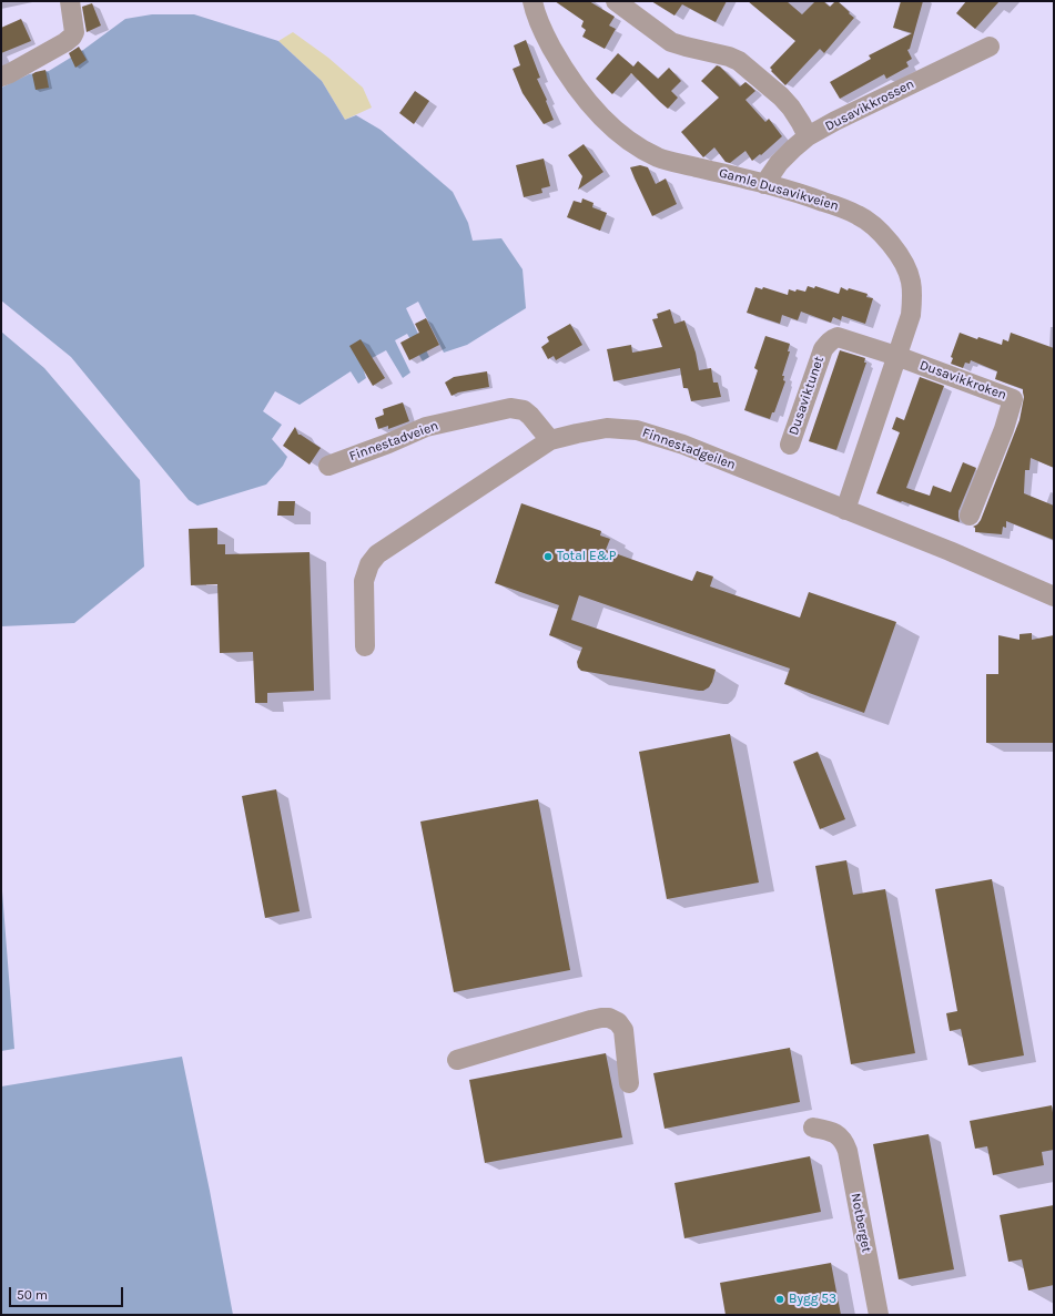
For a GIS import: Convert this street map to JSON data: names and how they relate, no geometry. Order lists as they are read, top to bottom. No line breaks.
{"streets":{"street":["Dusavikkrossen","Gamle Dusavikveien","Dusavikkroken","Dusaviktunet","Finnestadveien","Finnestadgeilen","Notberget"]},"crossings":[["Dusavikkrossen","Gamle Dusavikveien"],["Gamle Dusavikveien","Dusavikkroken"],["Gamle Dusavikveien","Dusaviktunet"],["Gamle Dusavikveien","Finnestadgeilen"],["Dusavikkroken","Dusaviktunet"],["Finnestadveien","Finnestadgeilen"]],"places":["Total E&P","Bygg 53"],"scale_bar":"50 m"}
